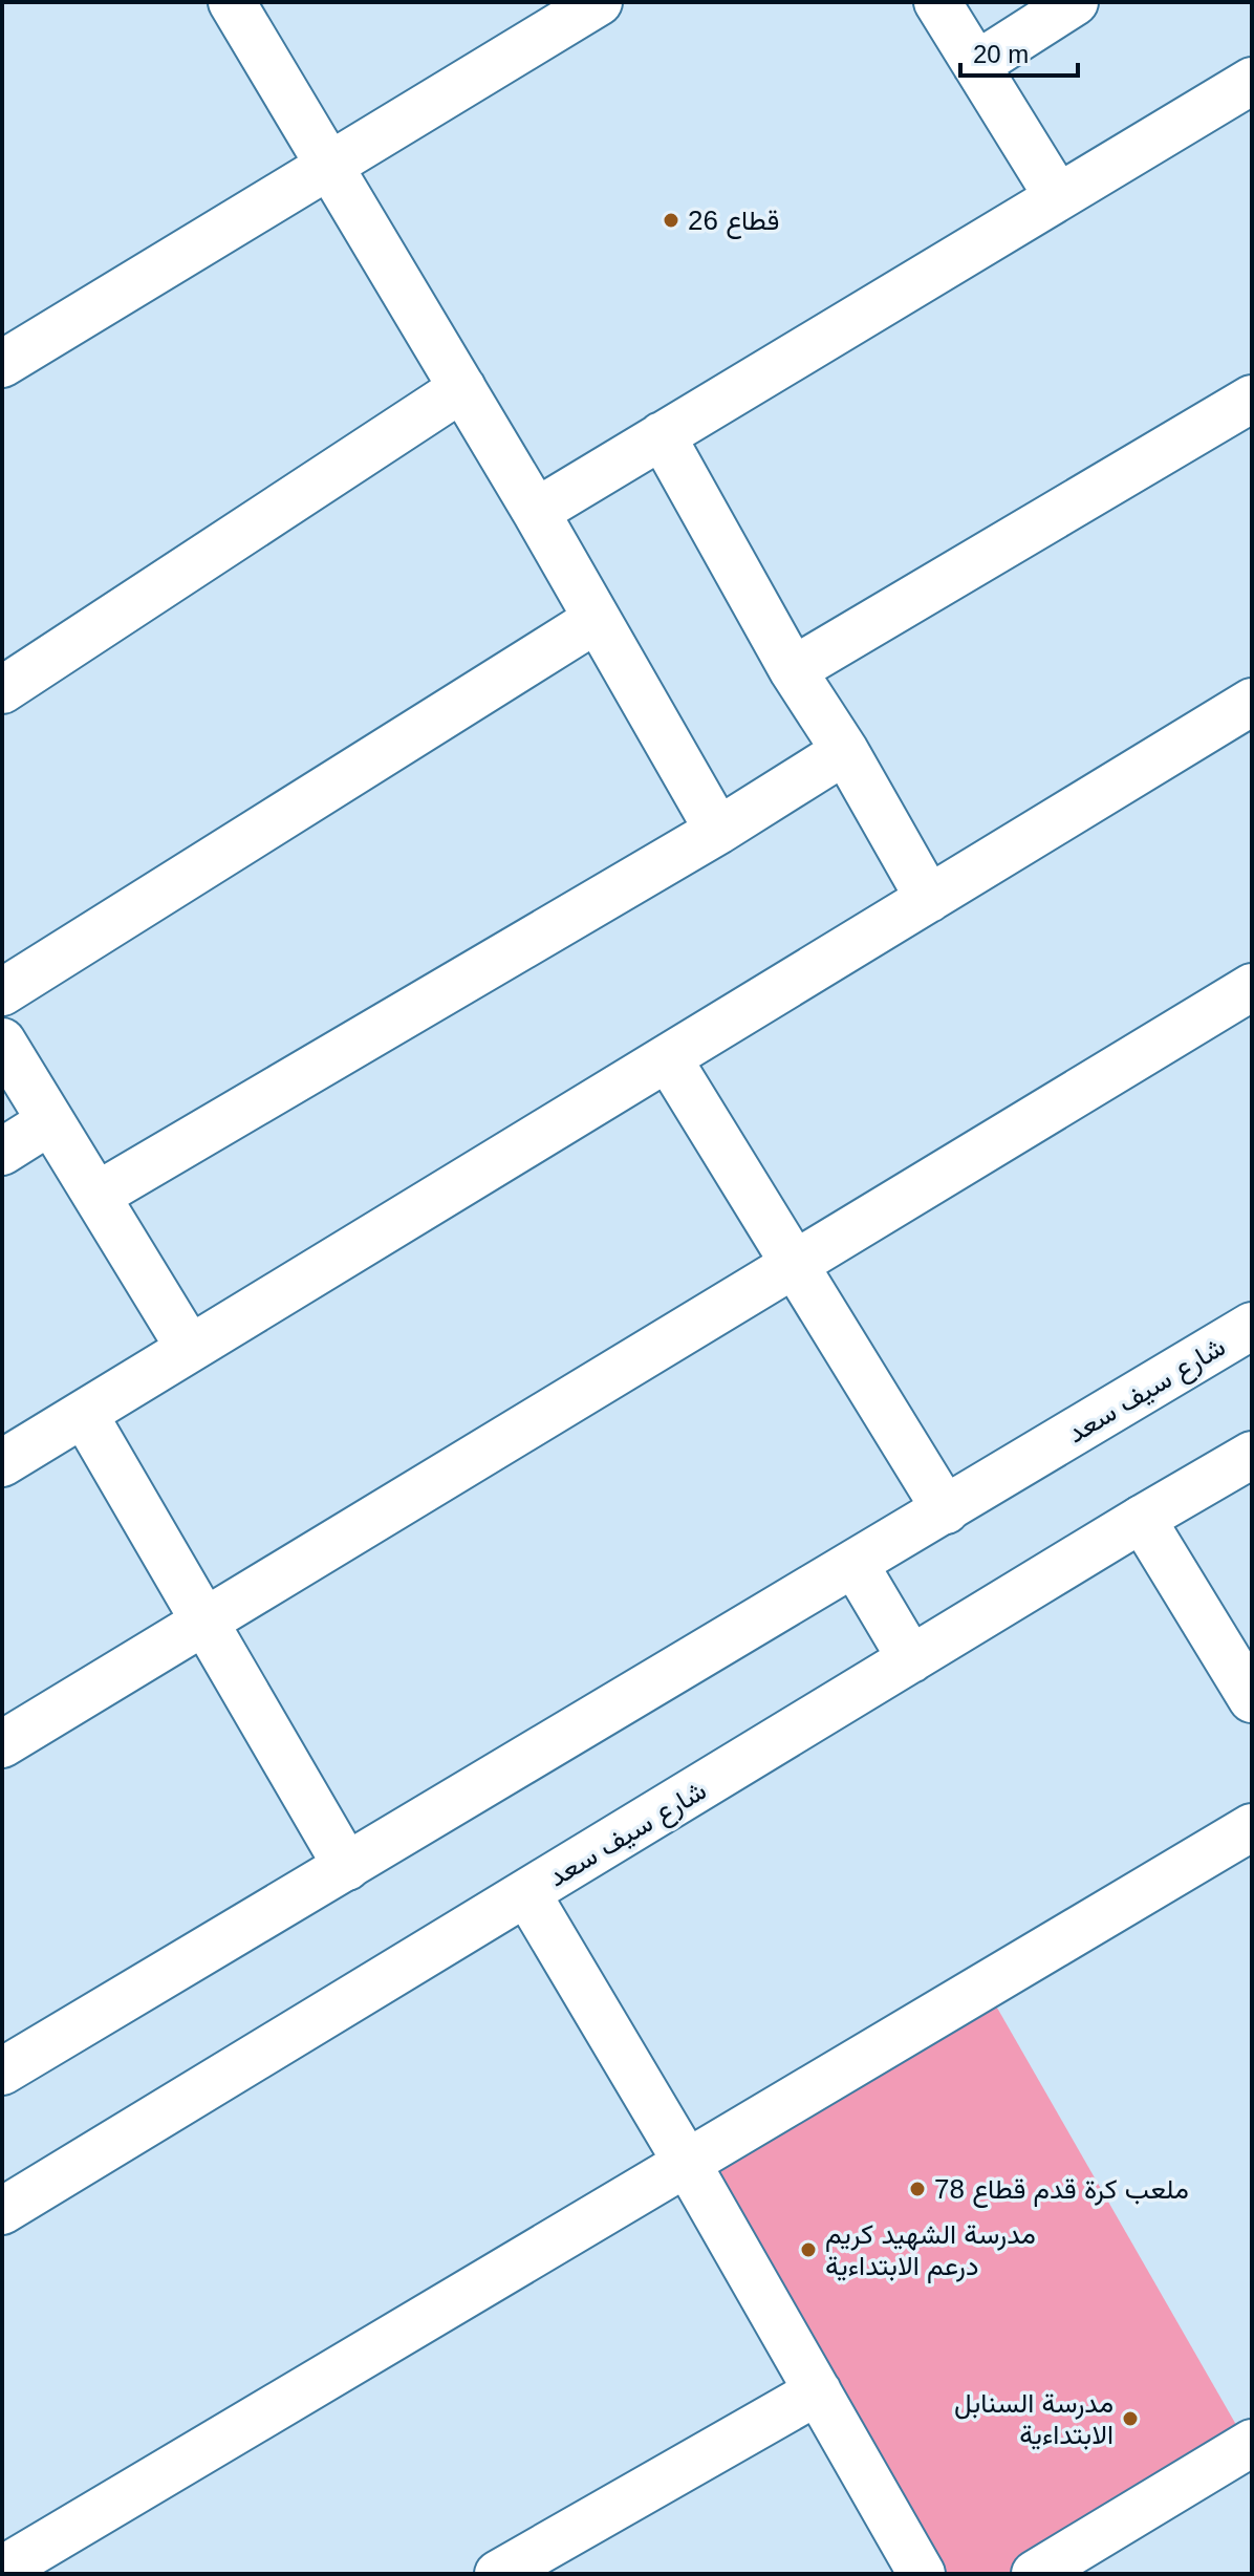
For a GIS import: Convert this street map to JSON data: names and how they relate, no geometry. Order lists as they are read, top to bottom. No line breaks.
{"streets":{"street":["شارع سيف سعد"]},"places":["قطاع 26","ملعب كرة قدم قطاع 78","مدرسة الشهيد كريم درعم الابتداءية","مدرسة السنابل الابتداءية"],"scale_bar":"20 m"}
